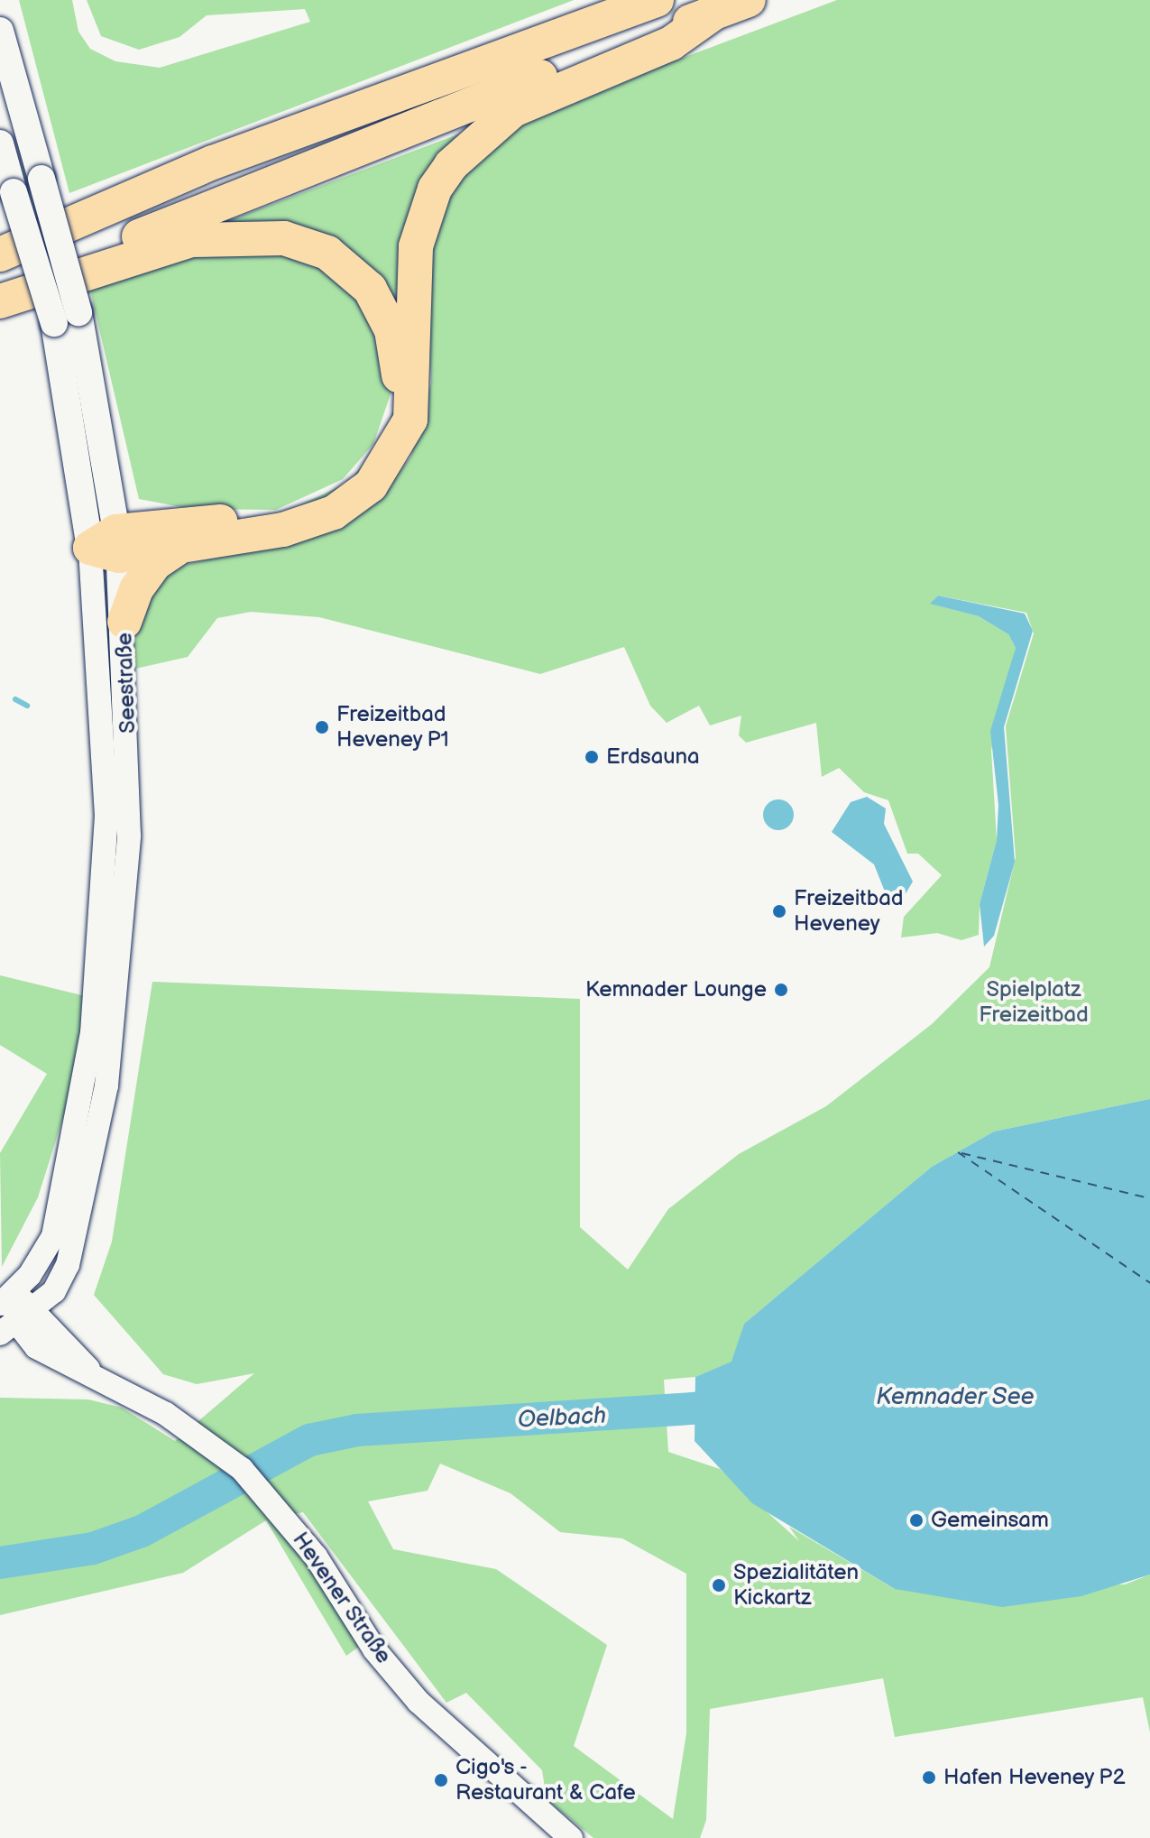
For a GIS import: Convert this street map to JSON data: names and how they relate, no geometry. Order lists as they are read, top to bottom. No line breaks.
{"streets":{"main road":["Seestraße"],"street":["Hevener Straße"]},"water":["Kemnader See","Oelbach"],"parks":["Spielplatz Freizeitbad"],"places":["Freizeitbad Heveney P1","Erdsauna","Freizeitbad Heveney","Kemnader Lounge","Gemeinsam","Spezialitäten Kickartz","Hafen Heveney P2","Cigo's - Restaurant & Cafe"]}
